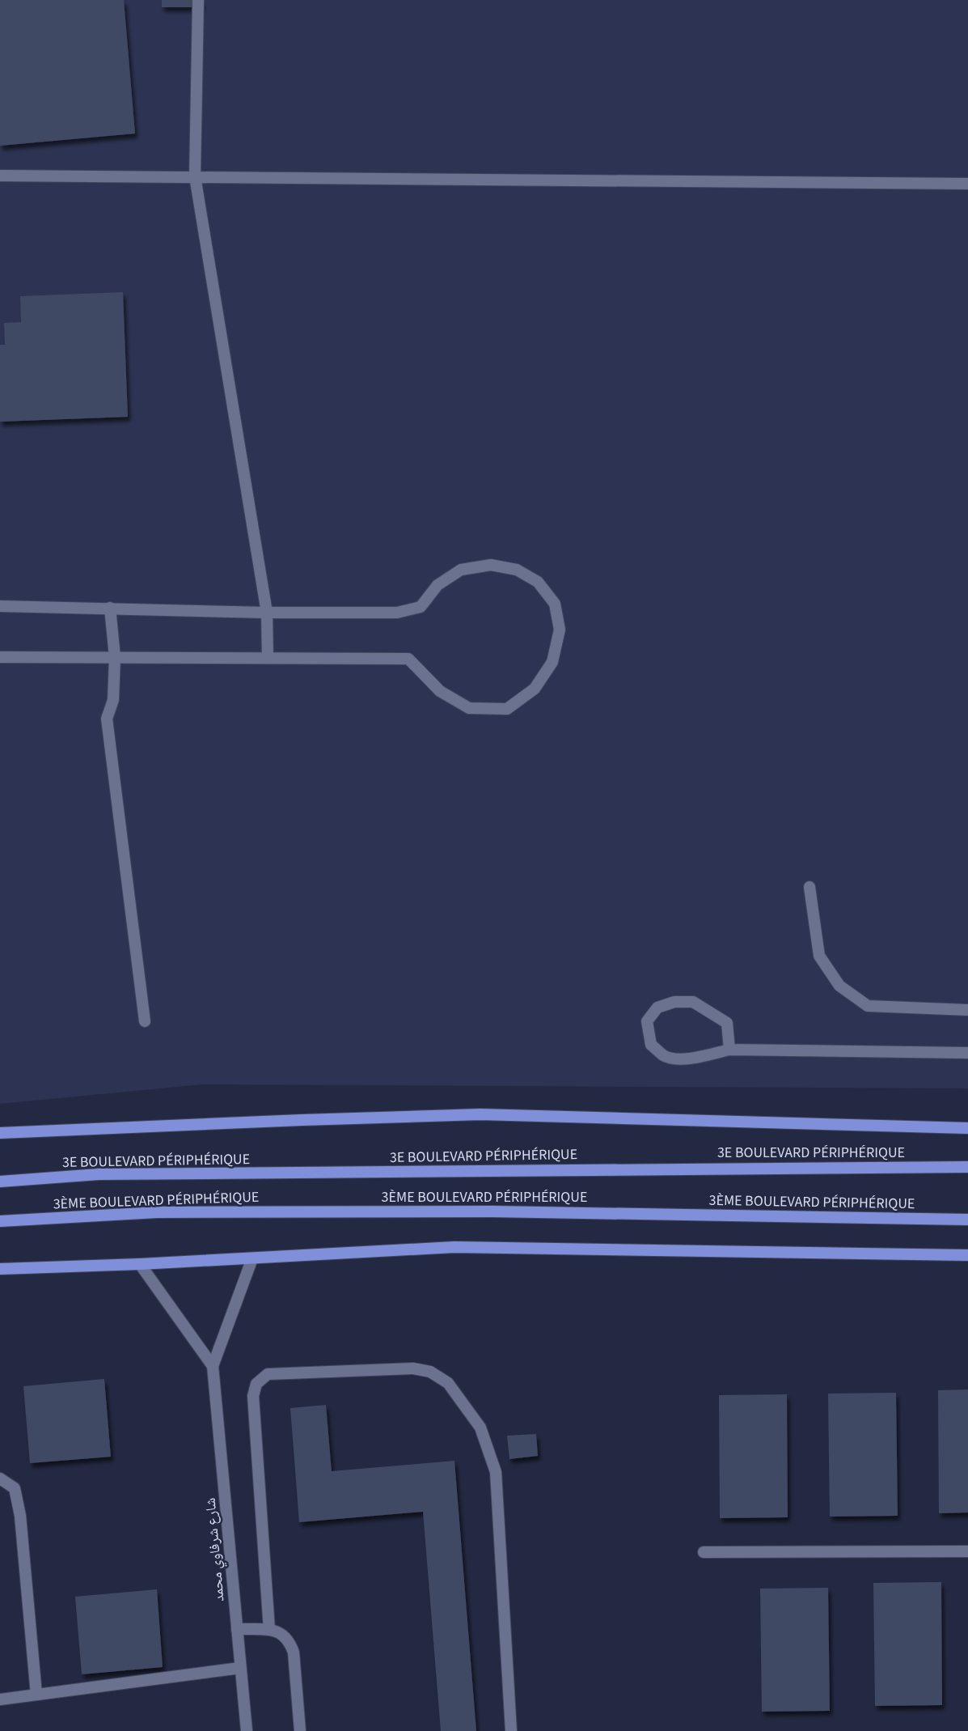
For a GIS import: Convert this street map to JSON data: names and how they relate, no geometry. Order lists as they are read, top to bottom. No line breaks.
{"streets":{"highway":["3E BOULEVARD PÉRIPHÉRIQUE","3ÈME BOULEVARD PÉRIPHÉRIQUE"],"street":["شارع شرفاوي محمد"]}}
